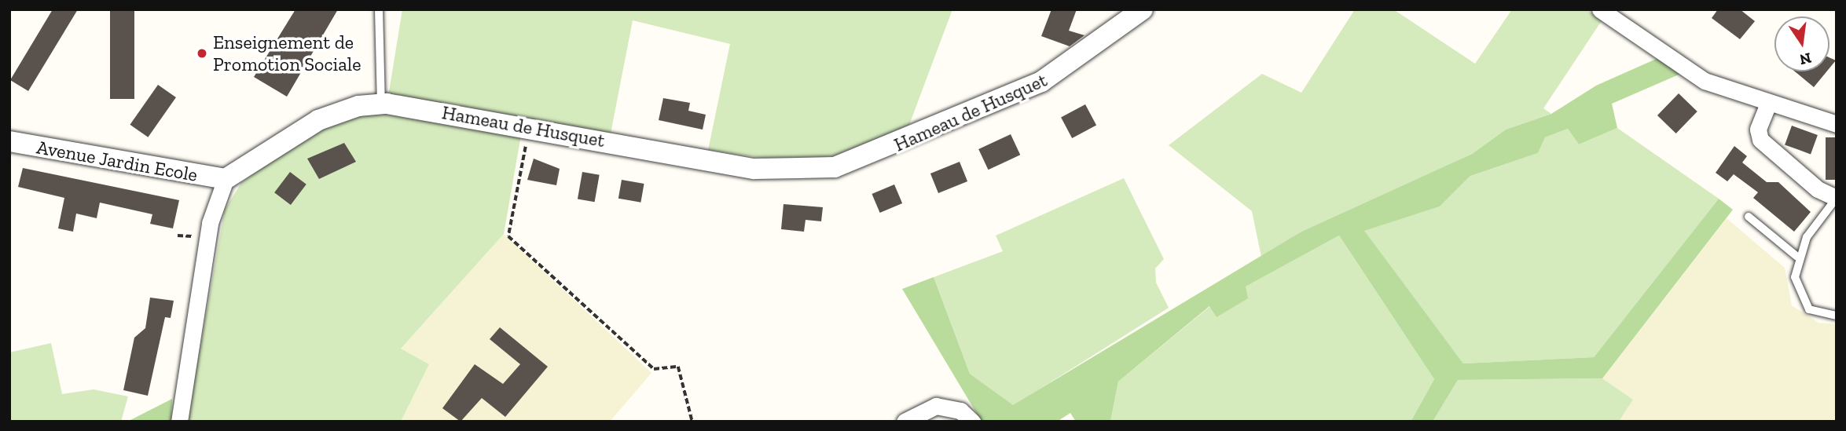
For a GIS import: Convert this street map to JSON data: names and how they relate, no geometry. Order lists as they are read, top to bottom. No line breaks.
{"streets":{"street":["Hameau de Husquet","Avenue Jardin Ecole"]},"crossings":[["Hameau de Husquet","Avenue Jardin Ecole"]],"places":["Enseignement de Promotion Sociale"],"north":"bottom"}
